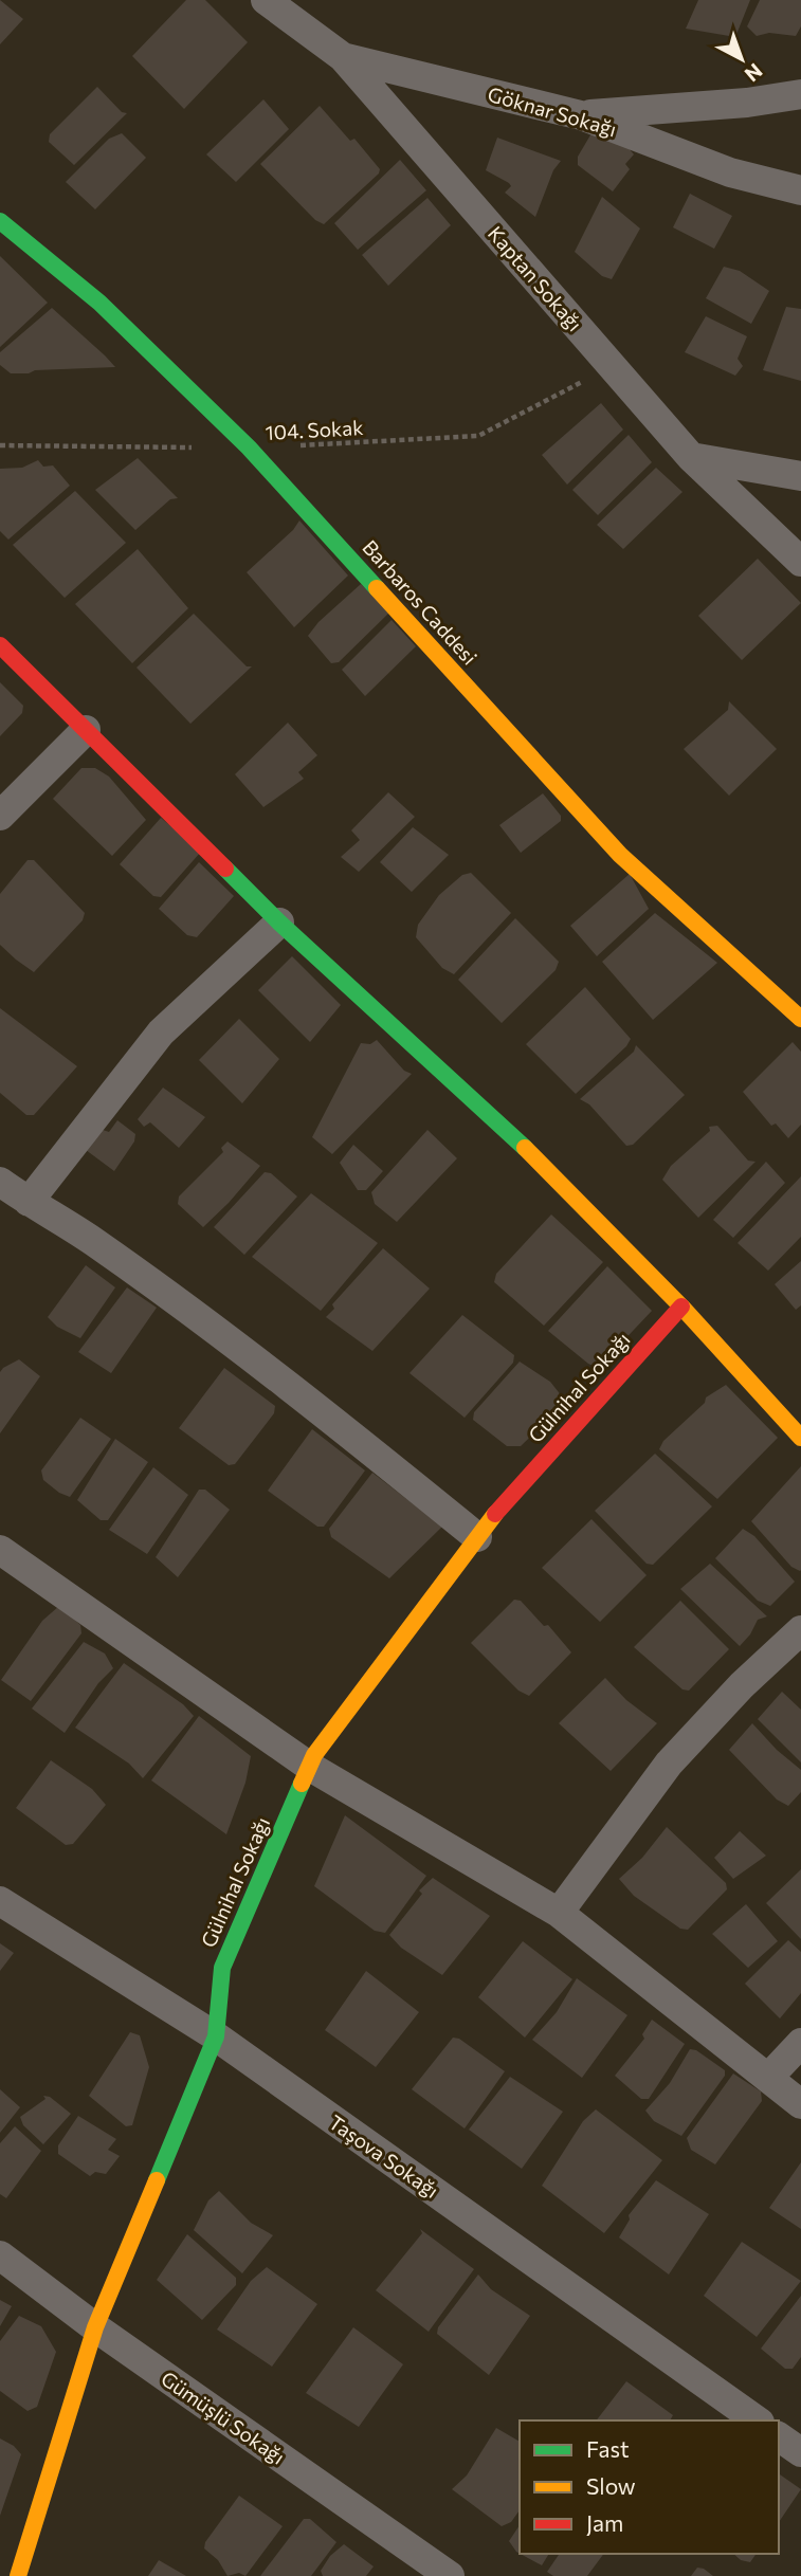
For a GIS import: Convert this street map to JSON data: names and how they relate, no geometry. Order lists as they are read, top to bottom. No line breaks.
{"streets":{"street":["Göknar Sokağı","Kaptan Sokağı","Barbaros Caddesi","Gülnihal Sokağı","Taşova Sokağı","Gümüşlü Sokağı"],"path":["104. Sokak"]},"crossings":[["Göknar Sokağı","Kaptan Sokağı"],["Kaptan Sokağı","104. Sokak"],["104. Sokak","Barbaros Caddesi"],["Gülnihal Sokağı","Taşova Sokağı"],["Gülnihal Sokağı","Gümüşlü Sokağı"]],"legend":["Fast","Slow","Jam"],"north":"bottom right"}
